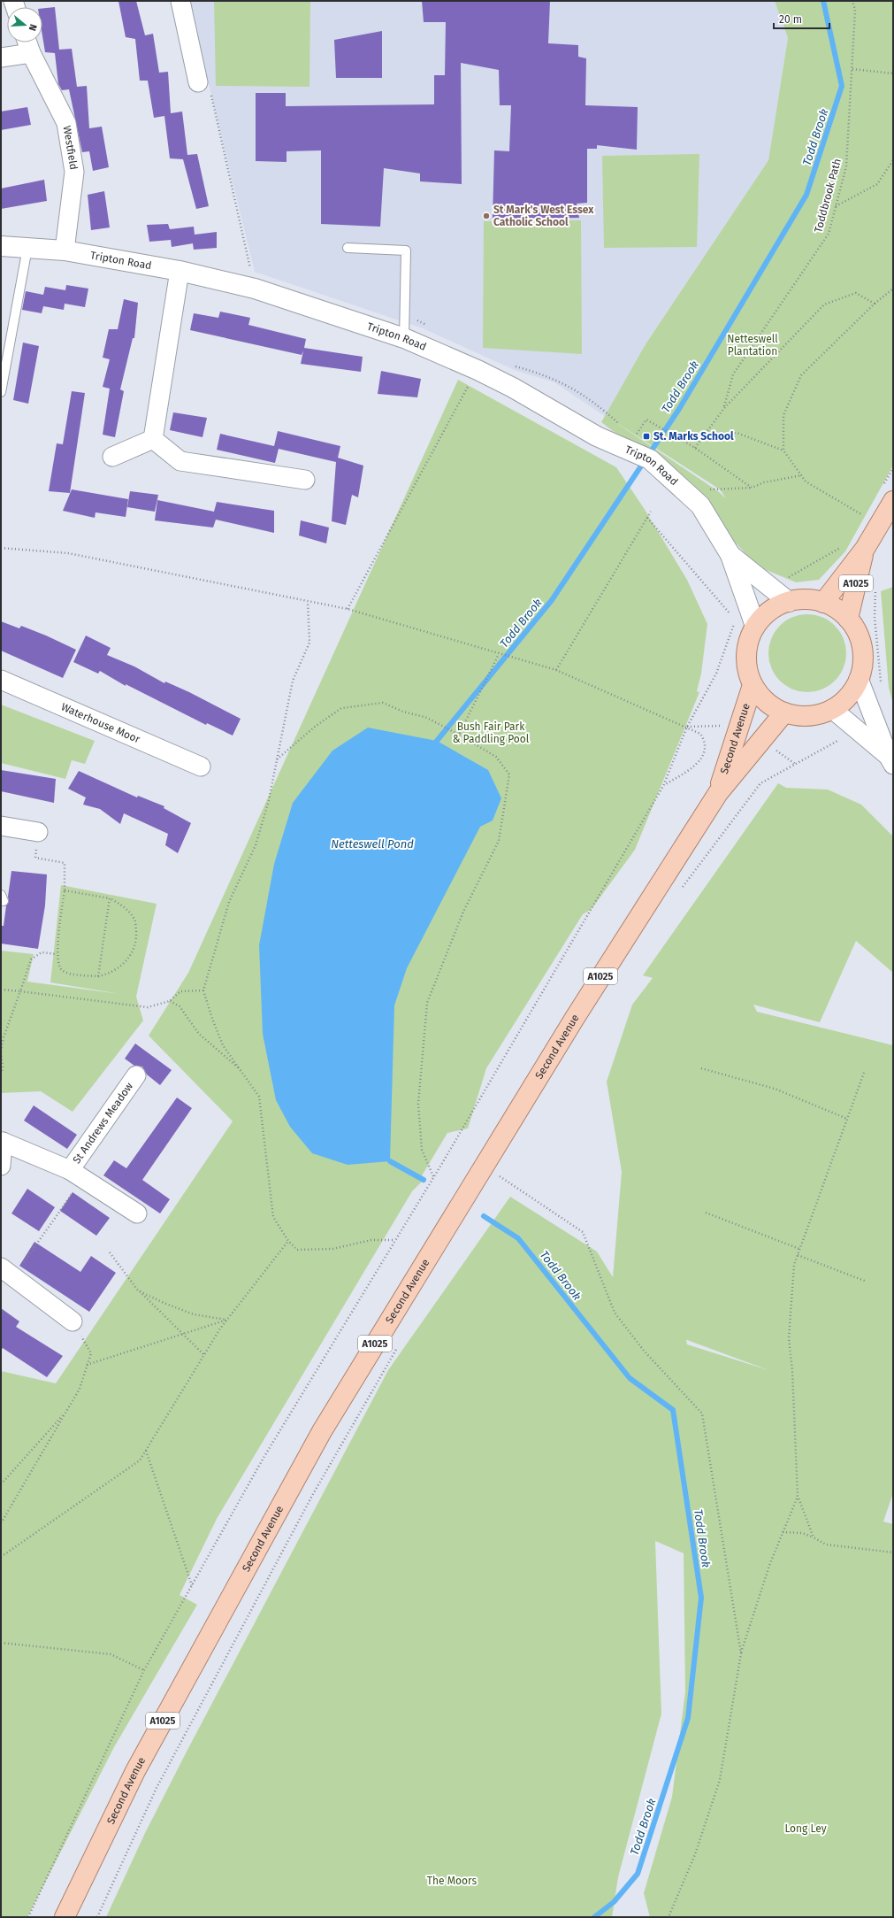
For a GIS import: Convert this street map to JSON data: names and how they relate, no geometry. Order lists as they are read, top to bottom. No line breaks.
{"streets":{"main road":["A1025","Second Avenue"],"street":["Westfield","Tripton Road","Waterhouse Moor","St Andrews Meadow"],"path":["Toddbrook Path"]},"crossings":[["Westfield","Tripton Road"],["Tripton Road","A1025"],["Tripton Road","Second Avenue"],["A1025","Second Avenue"]],"water":["Todd Brook","Netteswell Pond"],"parks":["Netteswell Plantation","Bush Fair Park & Paddling Pool","Long Ley","The Moors"],"places":{"other":["St Mark's West Essex Catholic School"],"transit":["St. Marks School"]},"scale_bar":"20 m","north":"right"}
